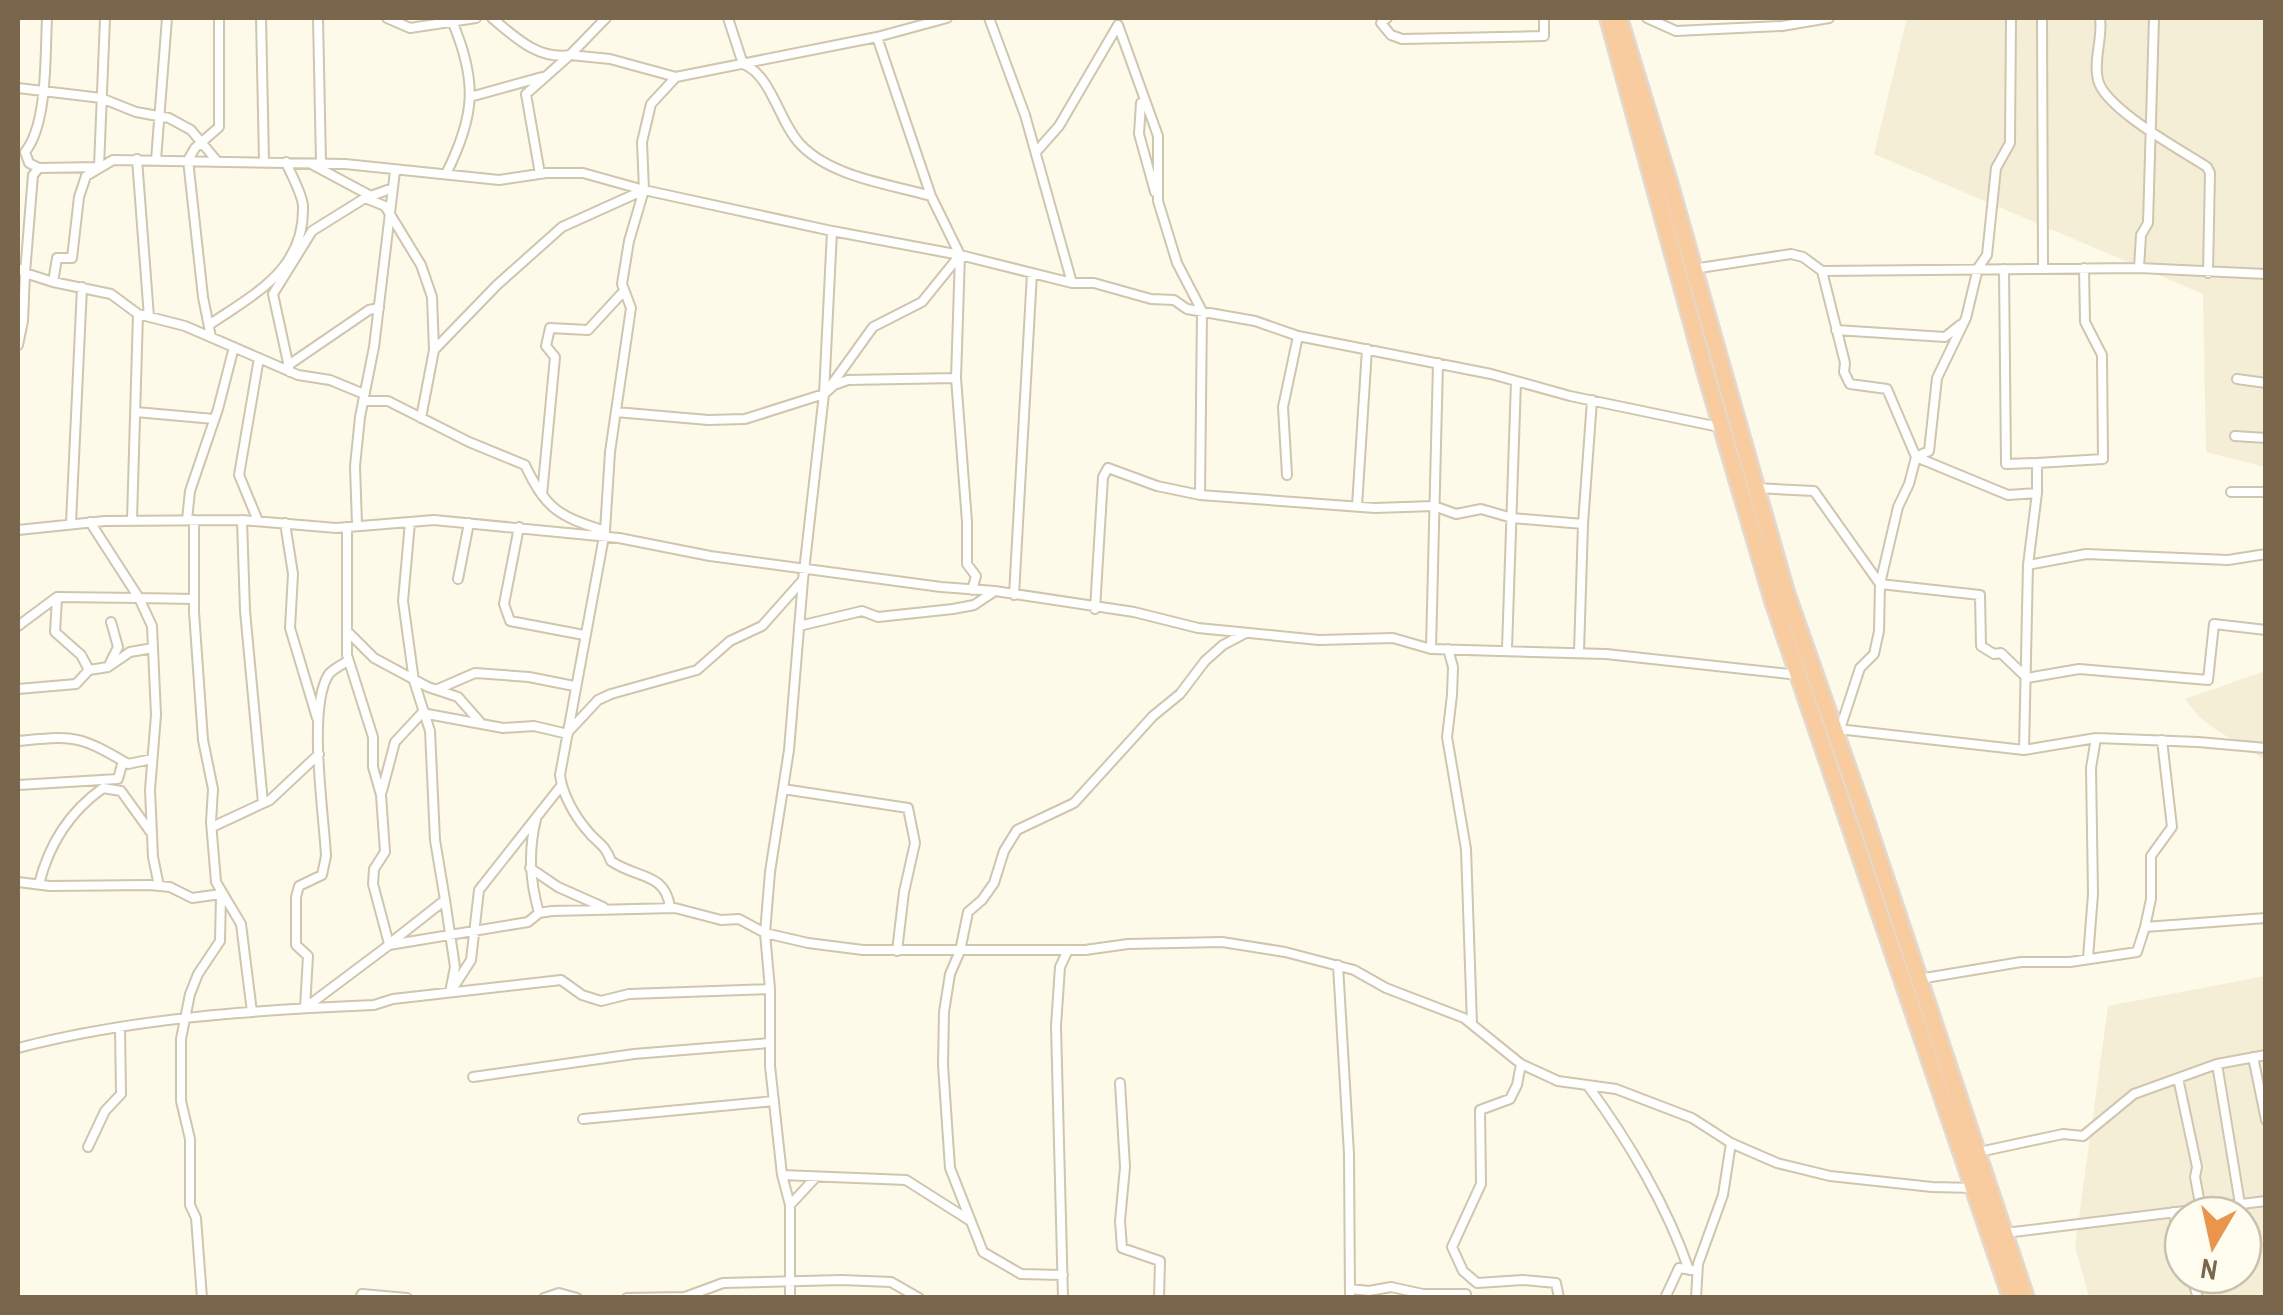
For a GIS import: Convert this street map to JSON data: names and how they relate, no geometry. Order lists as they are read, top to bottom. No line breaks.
{"north":"bottom"}
